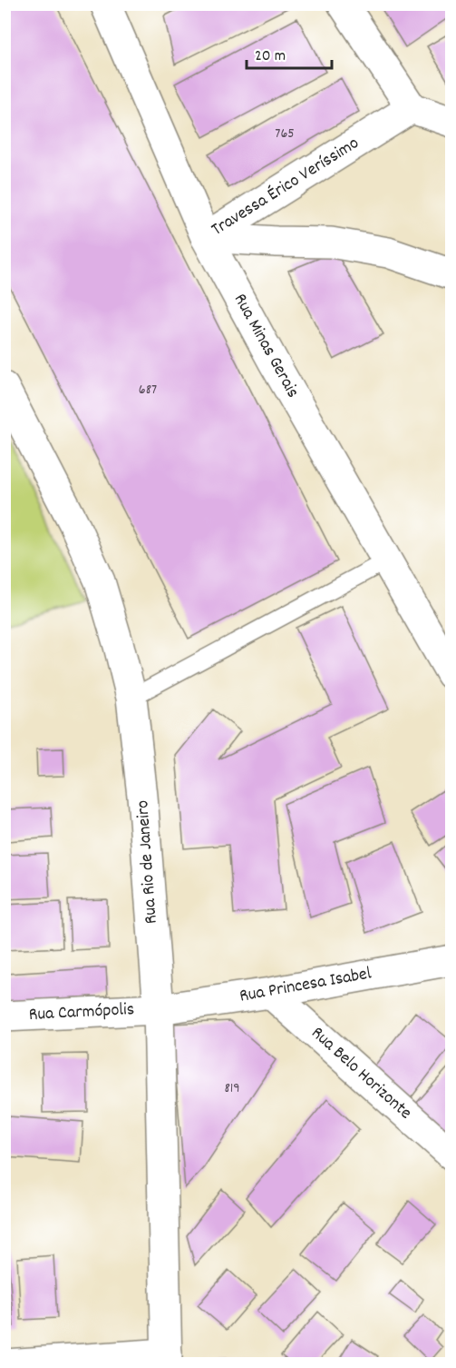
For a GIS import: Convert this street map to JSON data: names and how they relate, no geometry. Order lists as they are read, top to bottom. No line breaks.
{"streets":{"street":["Travessa Érico Veríssimo","Rua Minas Gerais","Rua Rio de Janeiro","Rua Princesa Isabel","Rua Carmópolis","Rua Belo Horizonte"]},"crossings":[["Travessa Érico Veríssimo","Rua Minas Gerais"],["Rua Rio de Janeiro","Rua Princesa Isabel"],["Rua Rio de Janeiro","Rua Carmópolis"],["Rua Princesa Isabel","Rua Carmópolis"],["Rua Princesa Isabel","Rua Belo Horizonte"]],"house_numbers":["765","687","819"],"scale_bar":"20 m"}
